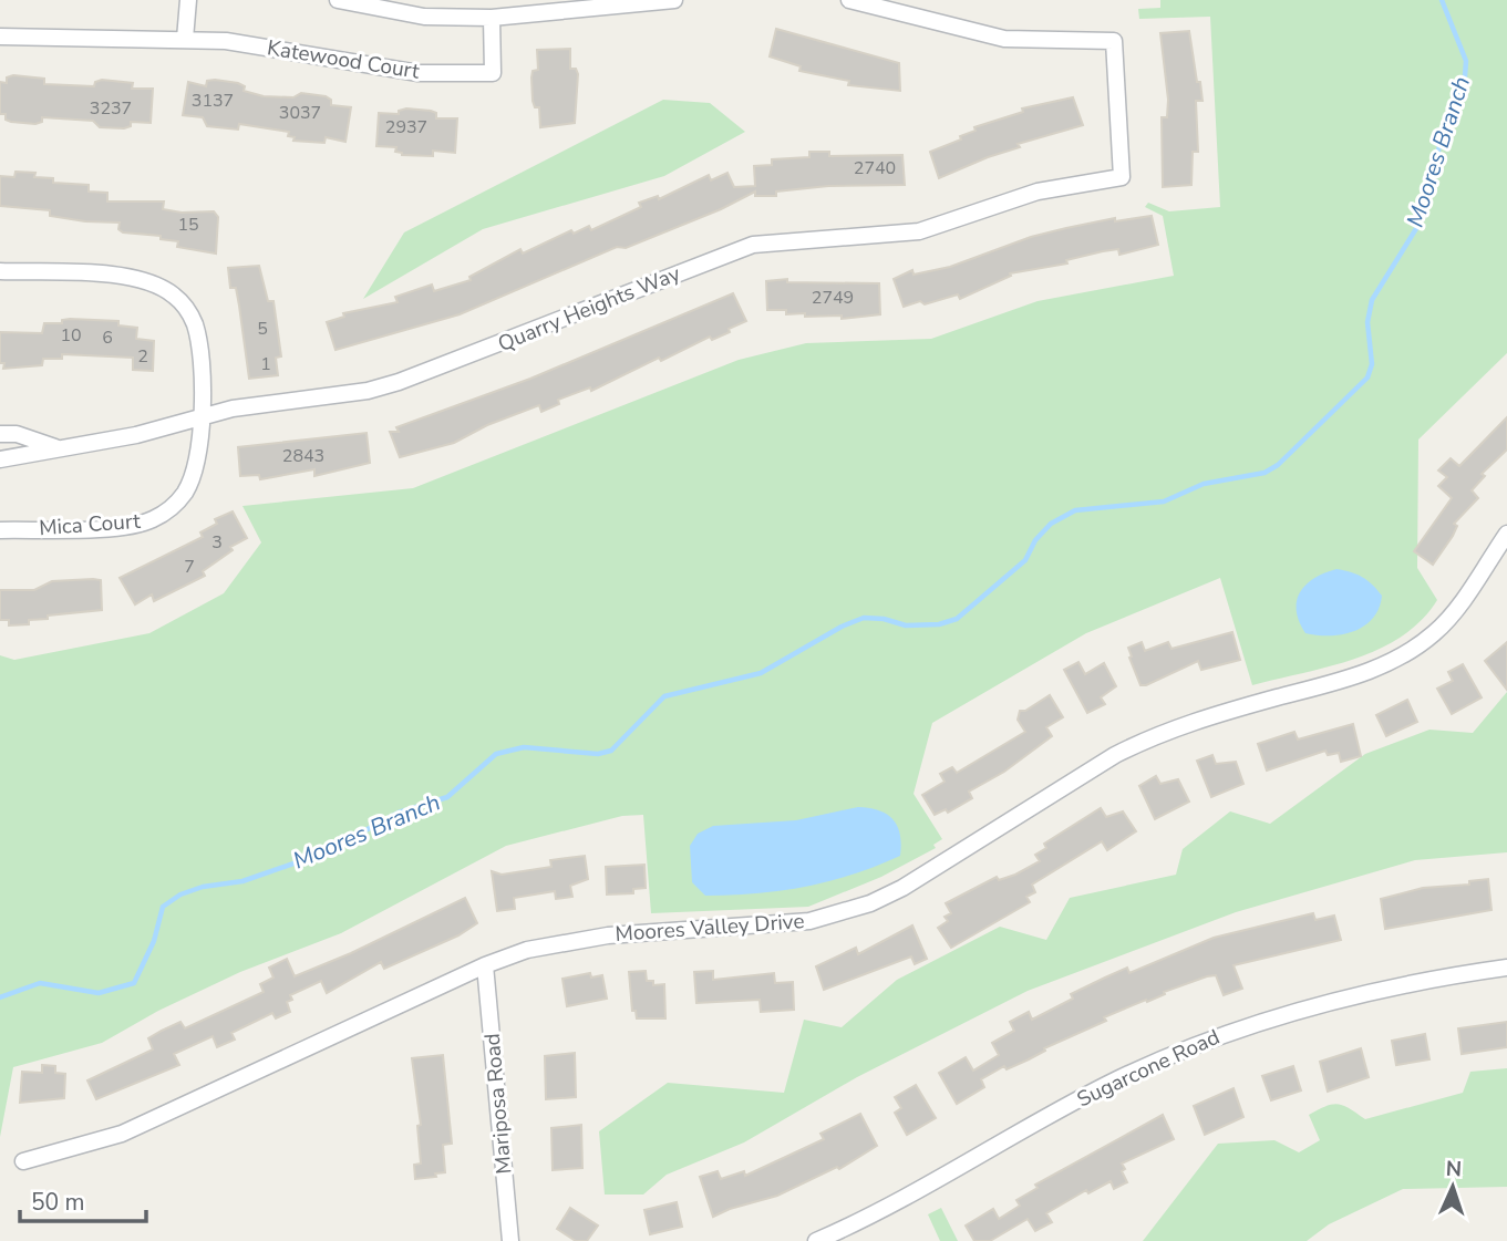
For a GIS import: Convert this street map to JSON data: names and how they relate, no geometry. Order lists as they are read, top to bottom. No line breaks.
{"streets":{"street":["Katewood Court","Quarry Heights Way","Mica Court","Moores Valley Drive","Sugarcone Road","Mariposa Road"]},"crossings":[["Quarry Heights Way","Mica Court"],["Moores Valley Drive","Mariposa Road"]],"water":["Moores Branch"],"house_numbers":["3137","3237","3037","2937","2740","15","2749","5","10","6","2","1","2843","3","7"],"scale_bar":"50 m","north":"top"}
